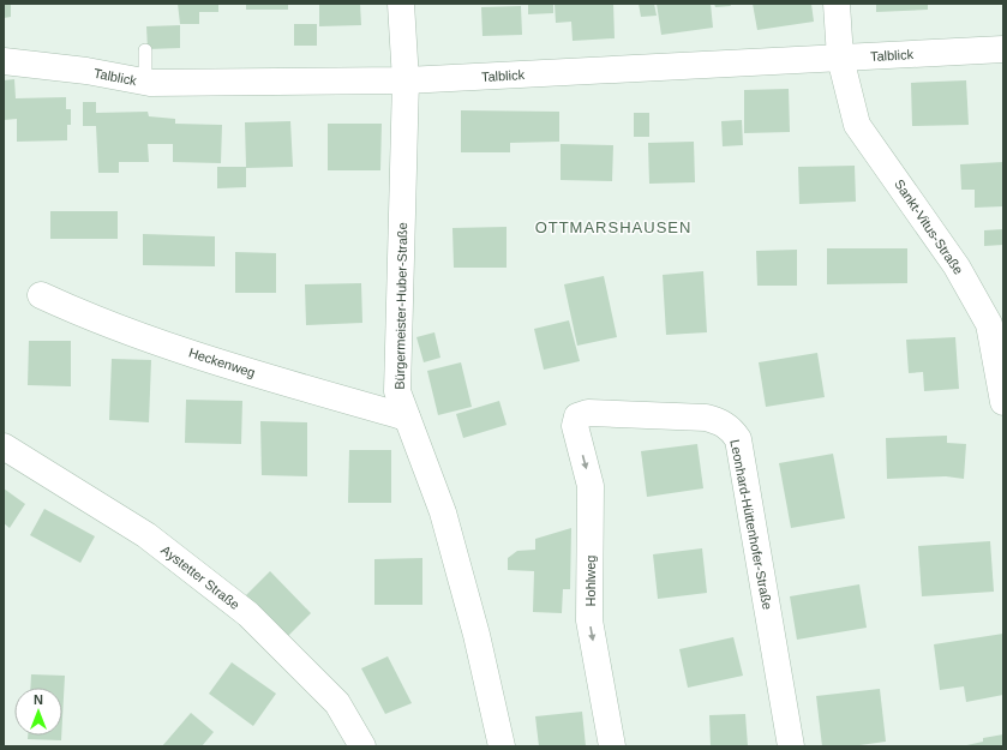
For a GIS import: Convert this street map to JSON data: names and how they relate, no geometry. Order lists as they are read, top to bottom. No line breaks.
{"streets":{"street":["Talblick","Sankt-Vitus-Straße","Bürgermeister-Huber-Straße","Heckenweg","Leonhard-Hüttenhofer-Straße","Aystetter Straße","Hohlweg"]},"crossings":[["Talblick","Sankt-Vitus-Straße"],["Talblick","Bürgermeister-Huber-Straße"],["Bürgermeister-Huber-Straße","Heckenweg"],["Leonhard-Hüttenhofer-Straße","Hohlweg"]],"one_way":["Hohlweg"],"districts":["OTTMARSHAUSEN"],"north":"top"}
